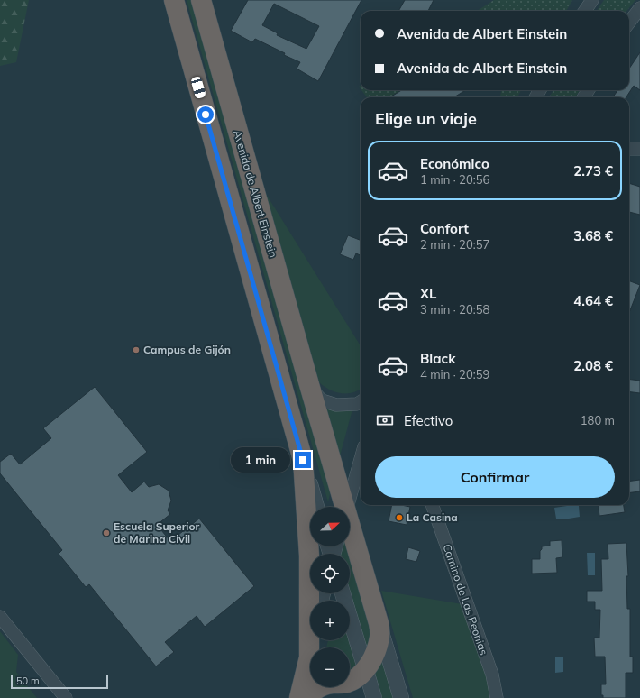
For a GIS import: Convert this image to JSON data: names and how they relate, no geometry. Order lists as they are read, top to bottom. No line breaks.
{"streets":{"highway":["Avenida de Albert Einstein"],"street":["Camino de Las Peonias"]},"places":["Campus de Gijón","La Casina","Escuela Superior de Marina Civil"],"scale_bar":"50 m","north":"right","page":{"banner":["Avenida de Albert Einstein","Avenida de Albert Einstein"],"heading":"Elige un viaje","list":[{"name":"Económico","note":"1 min · 20:56","value":"2.73 €"},{"name":"Confort","note":"2 min · 20:57","value":"3.68 €"},{"name":"XL","note":"3 min · 20:58","value":"4.64 €"},{"name":"Black","note":"4 min · 20:59","value":"2.08 €"}],"pay":["Efectivo","180 m"],"bubble":"1 min","buttons":"Confirmar","map_buttons":["+","−"],"scale":"50 m"}}
